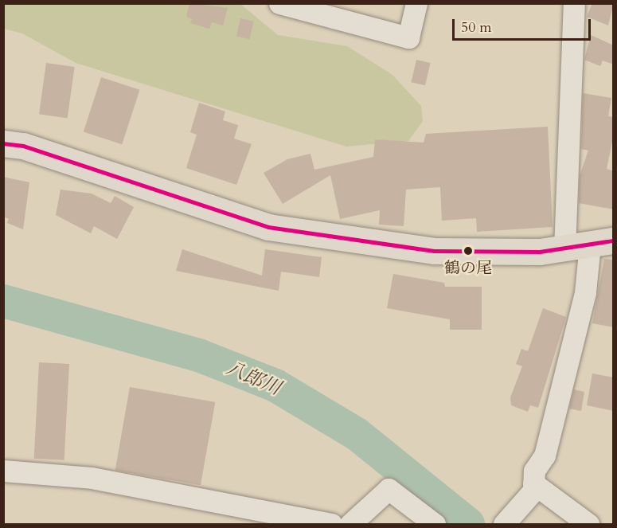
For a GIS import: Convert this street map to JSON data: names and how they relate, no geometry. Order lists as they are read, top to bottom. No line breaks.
{"water":["八郎川"],"places":["鶴の尾"],"scale_bar":"50 m"}
